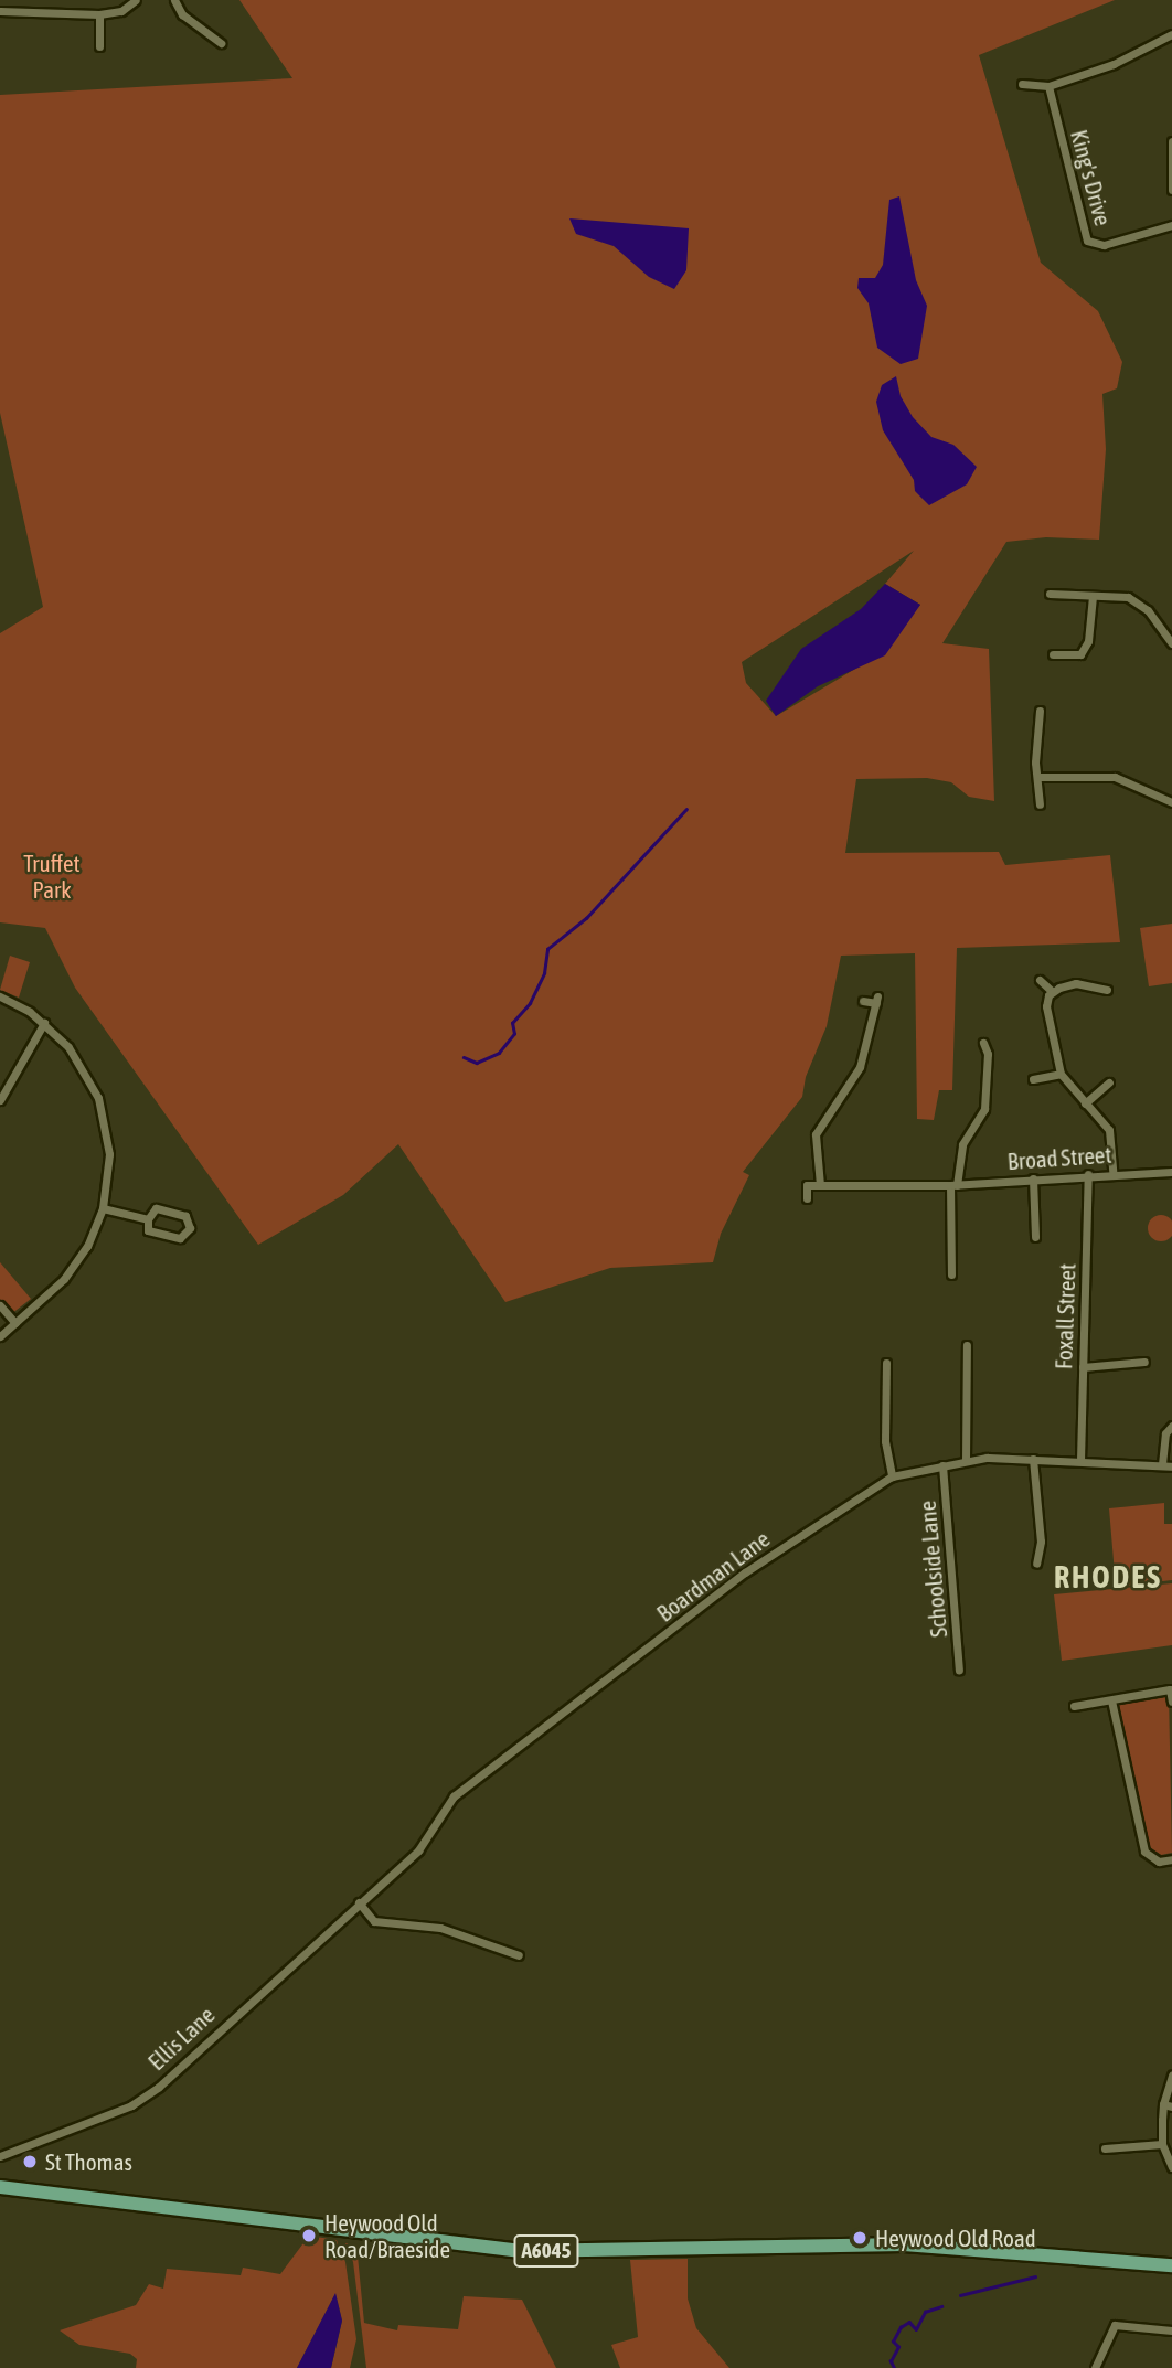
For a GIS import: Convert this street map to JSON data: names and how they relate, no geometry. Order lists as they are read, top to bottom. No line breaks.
{"streets":{"main road":["A6045"],"street":["King's Drive","Broad Street","Foxall Street","Schoolside Lane","Boardman Lane","Ellis Lane"]},"crossings":[["Broad Street","Foxall Street"],["Foxall Street","Boardman Lane"],["Schoolside Lane","Boardman Lane"],["Boardman Lane","Ellis Lane"]],"districts":["RHODES"],"parks":["Truffet Park"],"places":["St Thomas","Heywood Old Road/Braeside","Heywood Old Road"]}
